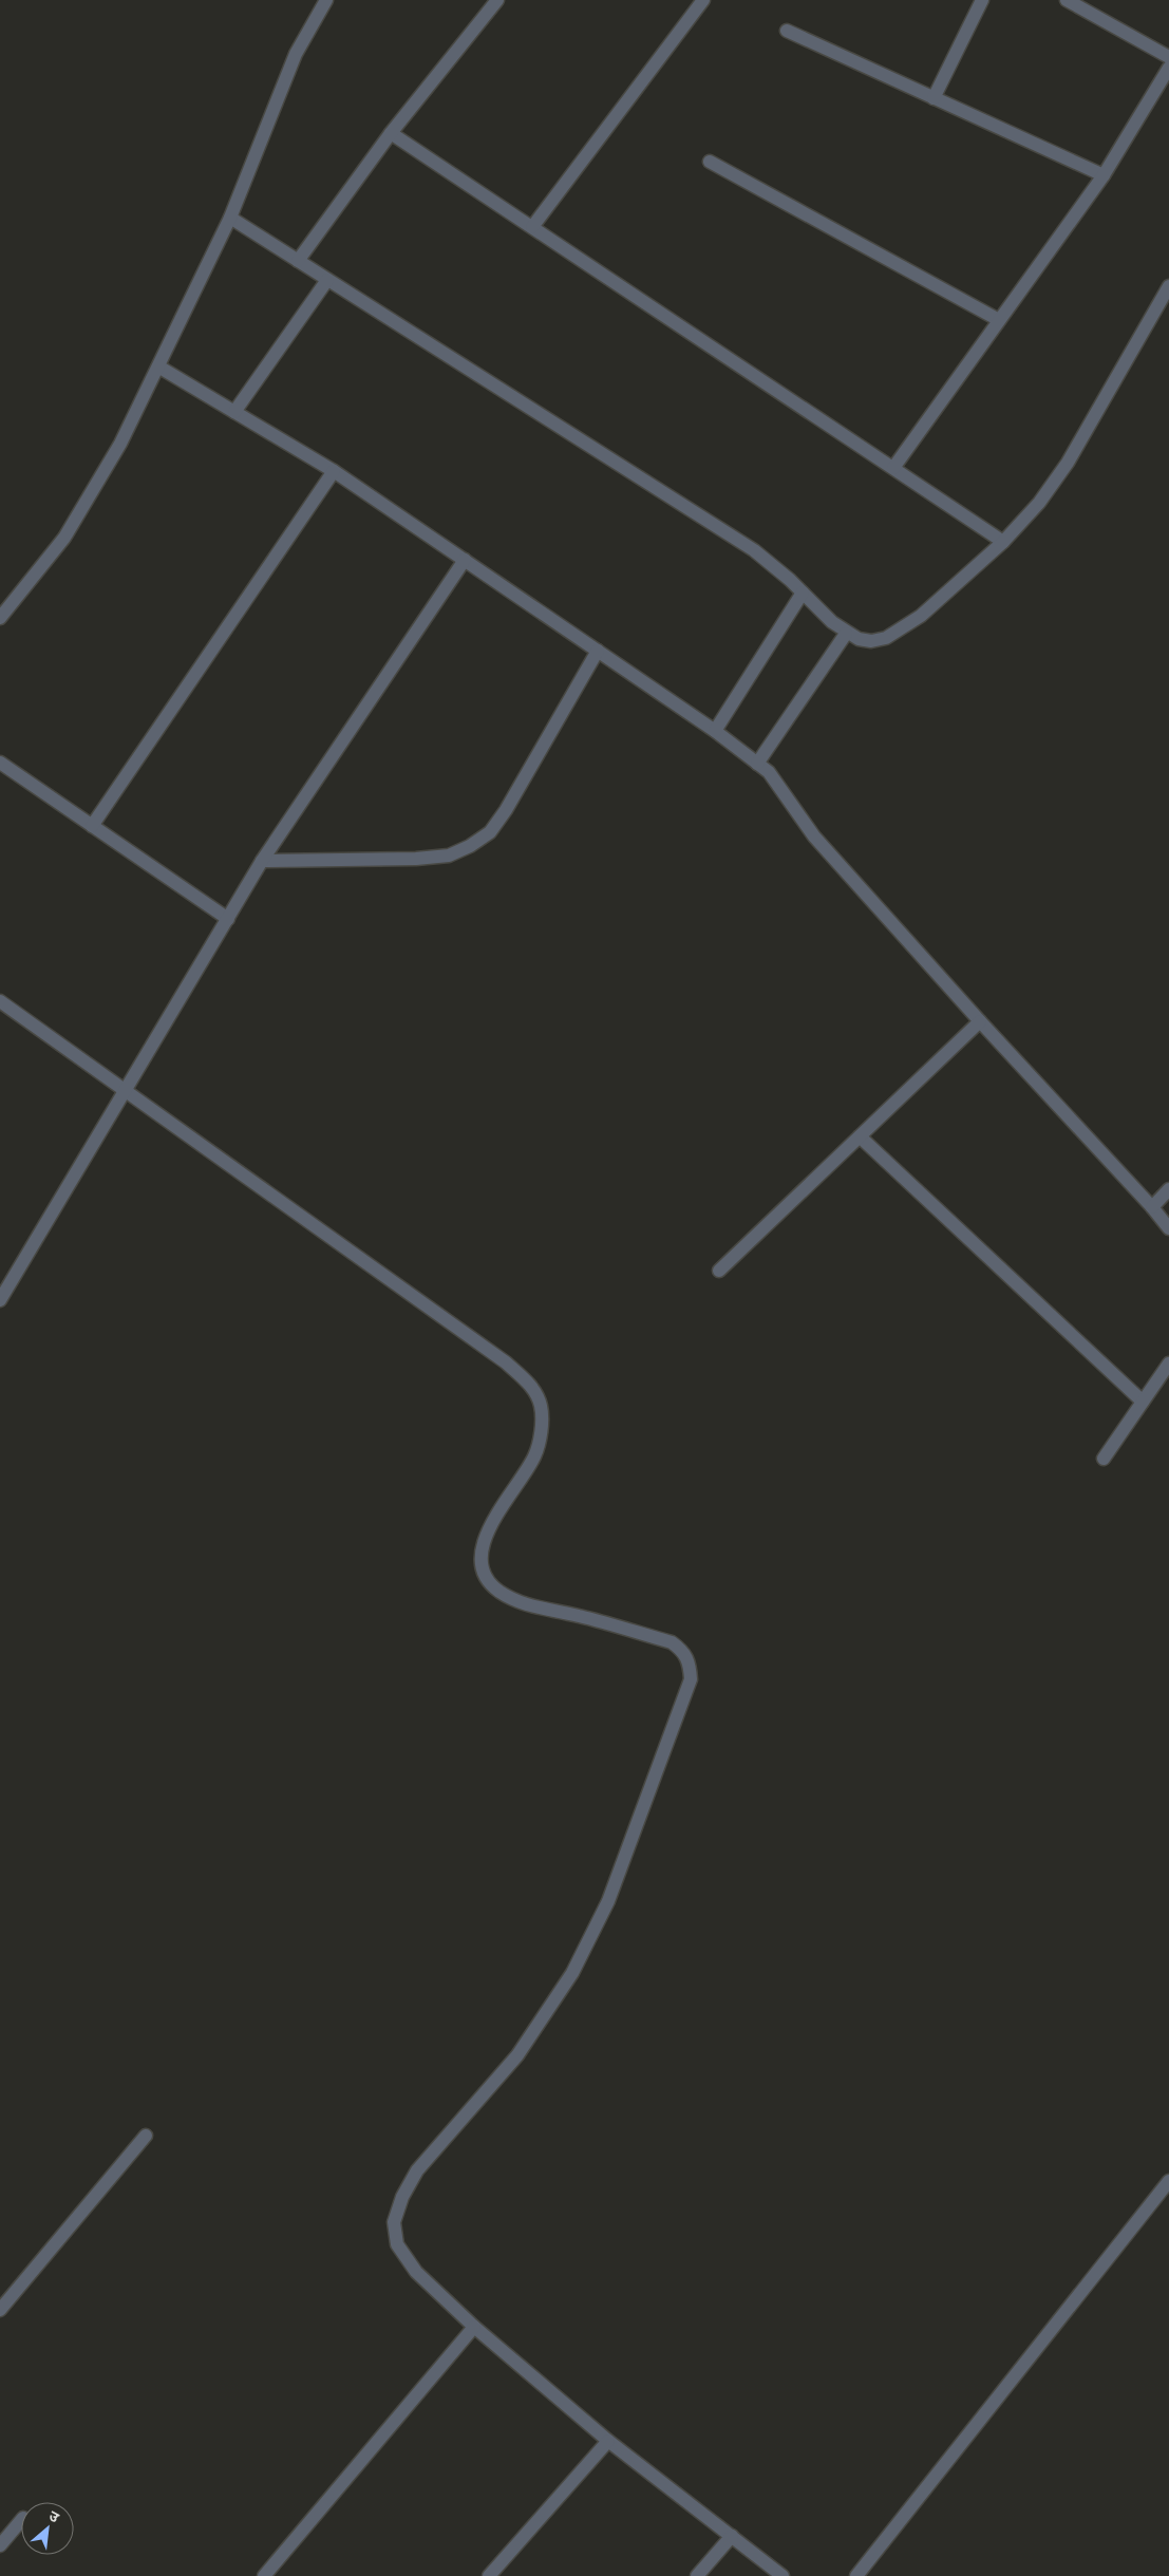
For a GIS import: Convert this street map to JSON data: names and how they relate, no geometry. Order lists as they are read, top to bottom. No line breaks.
{"north":"top right"}
